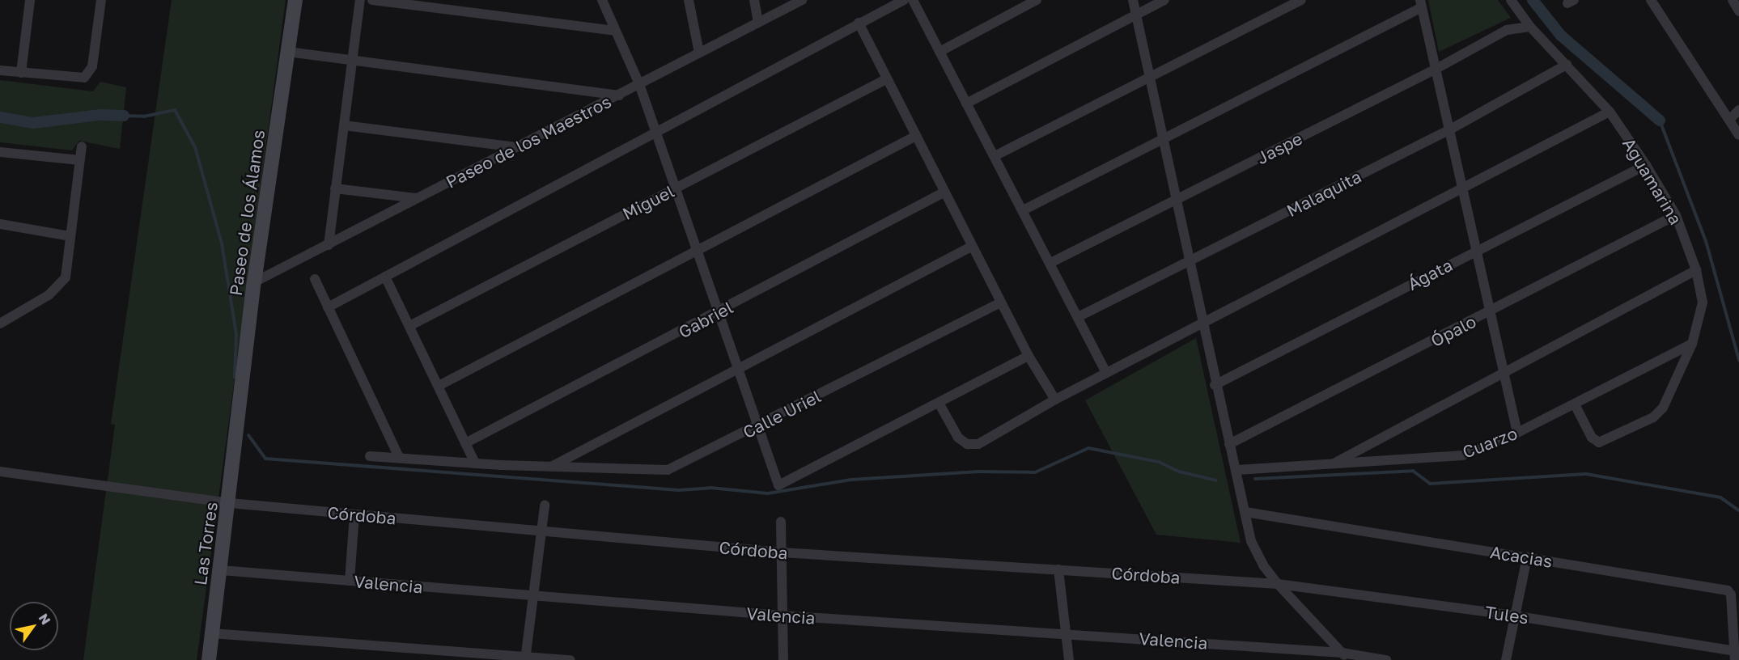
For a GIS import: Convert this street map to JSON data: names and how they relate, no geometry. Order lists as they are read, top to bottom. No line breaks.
{"streets":{"street":["Paseo de los Maestros","Jaspe","Aguamarina","Malaquita","Miguel","Paseo de los Álamos","Ágata","Gabriel","Ópalo","Calle Uriel","Cuarzo","Córdoba","Las Torres","Acacias","Valencia","Tules"]},"crossings":[["Paseo de los Maestros","Paseo de los Álamos"],["Jaspe","Aguamarina"],["Aguamarina","Malaquita"],["Aguamarina","Ágata"],["Aguamarina","Ópalo"],["Aguamarina","Cuarzo"],["Paseo de los Álamos","Las Torres"],["Córdoba","Las Torres"],["Córdoba","Tules"],["Las Torres","Valencia"],["Acacias","Tules"]],"north":"top right"}
